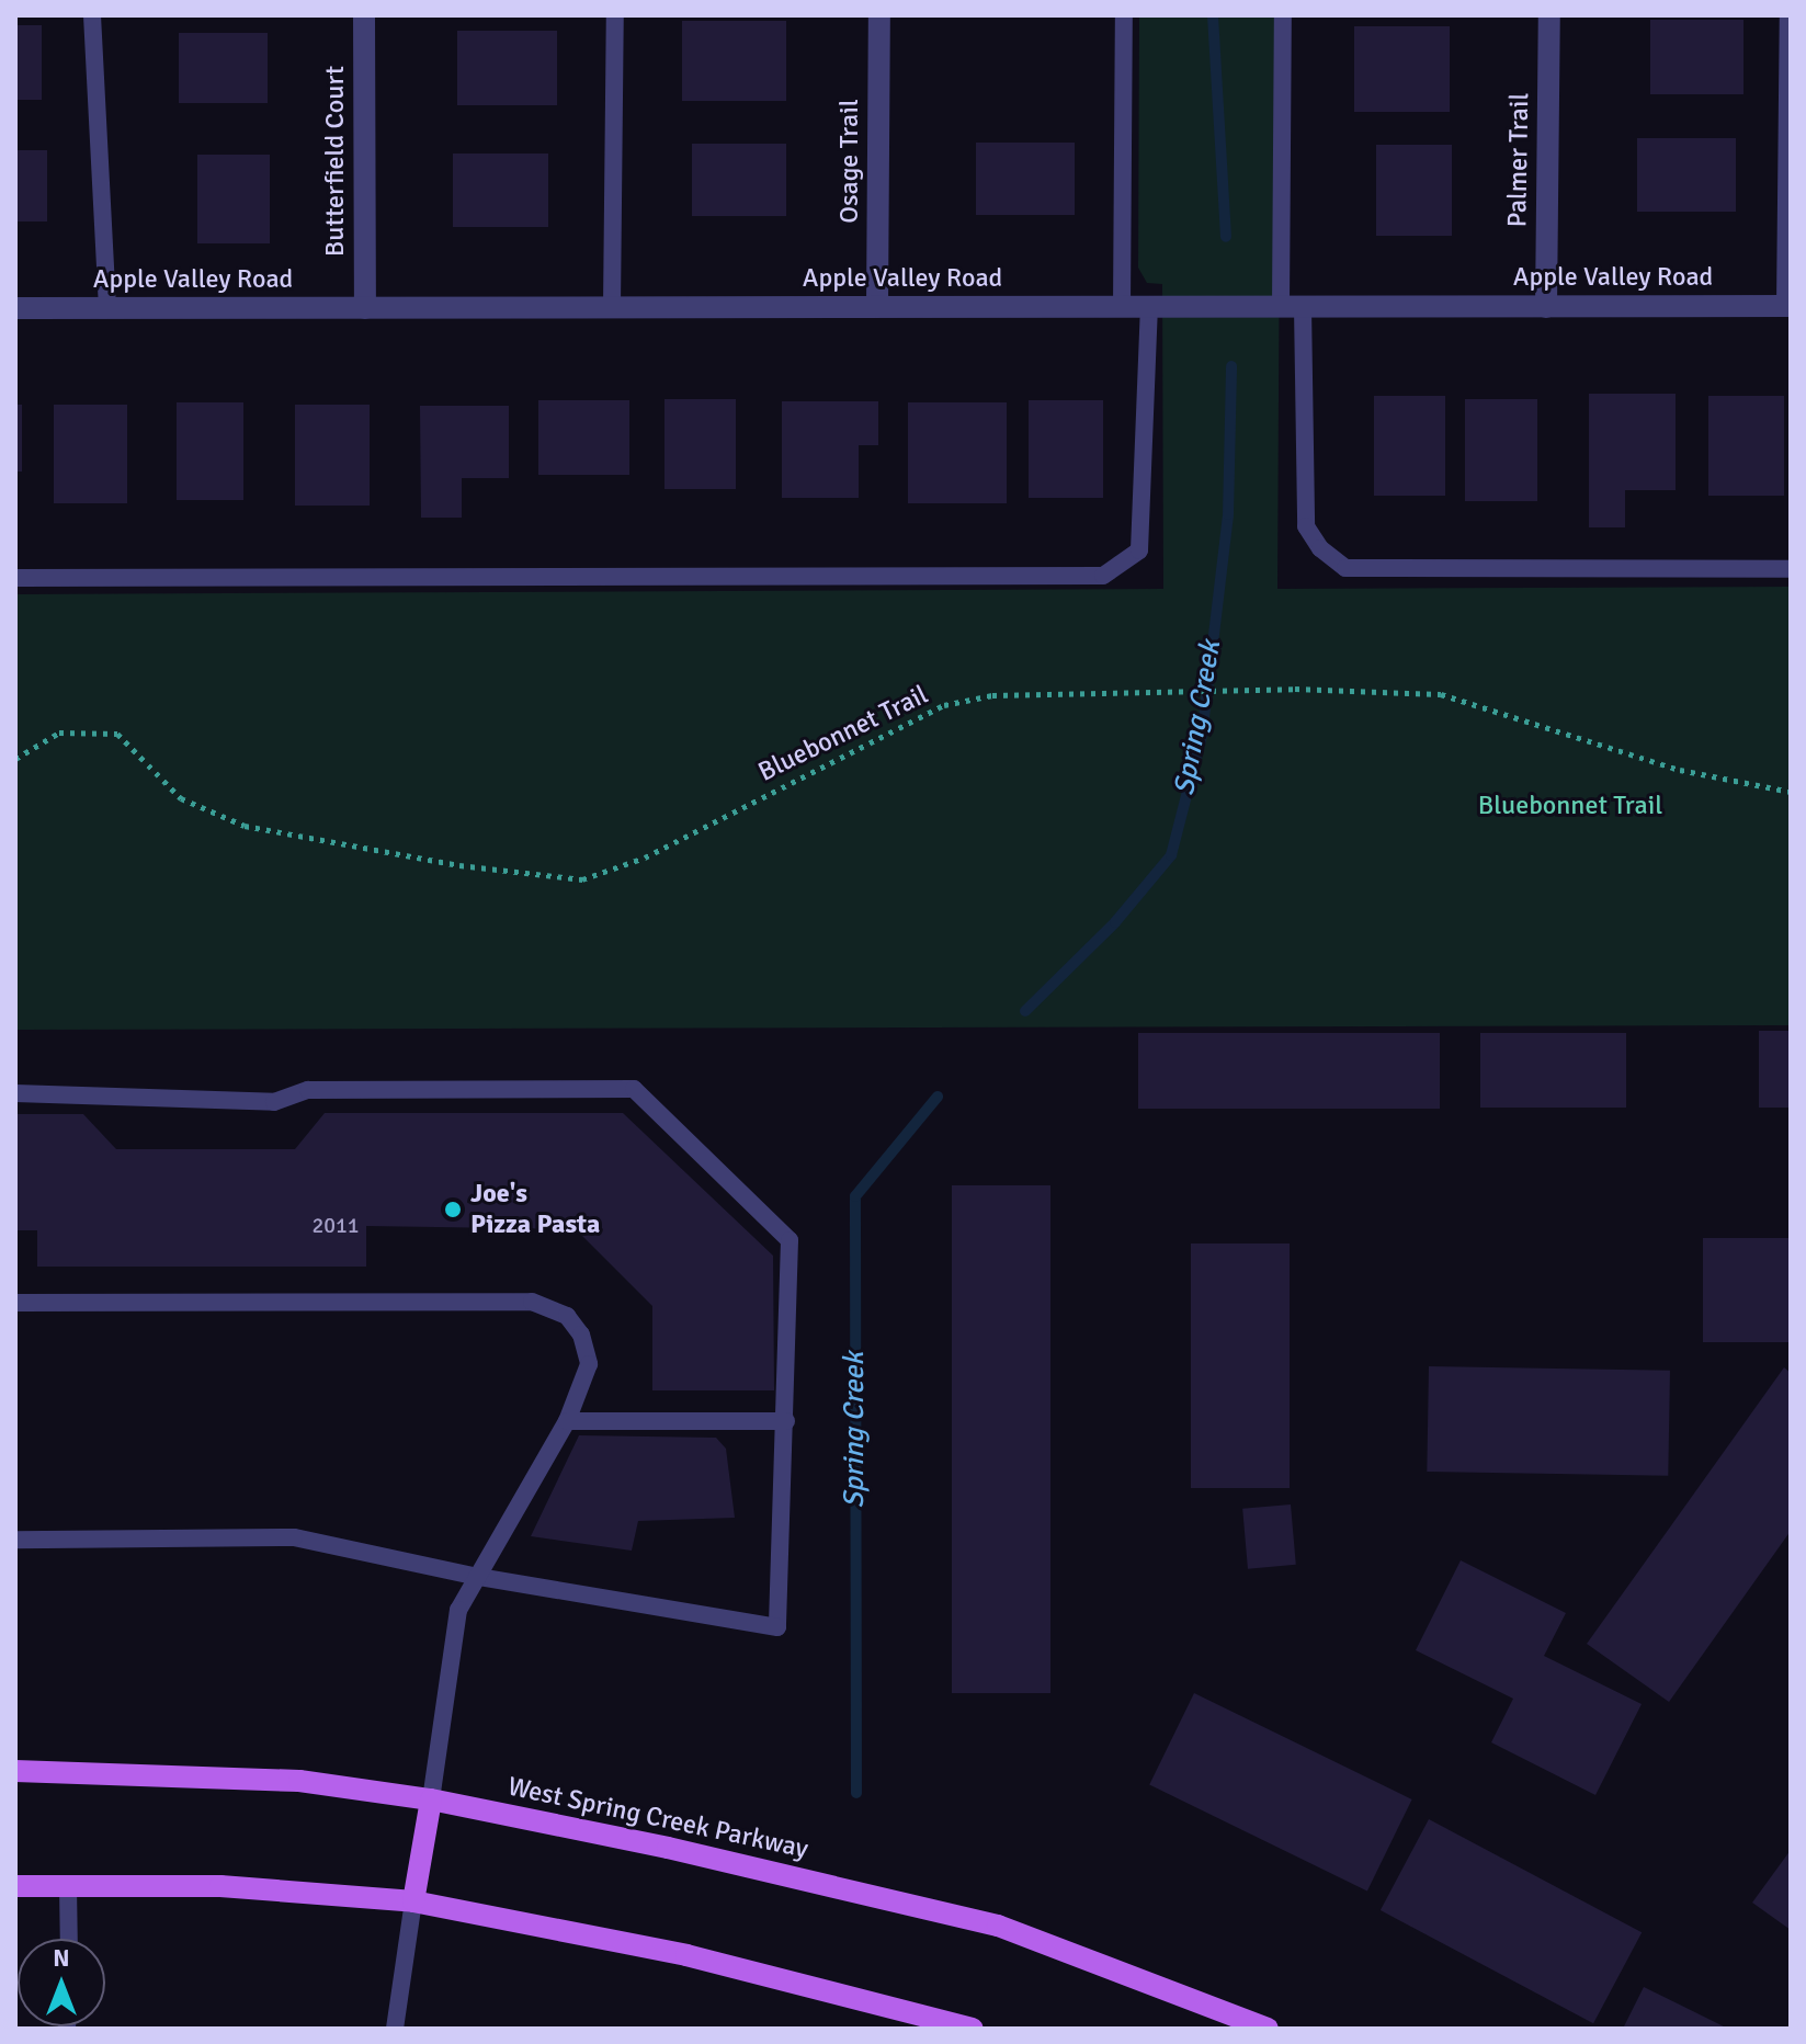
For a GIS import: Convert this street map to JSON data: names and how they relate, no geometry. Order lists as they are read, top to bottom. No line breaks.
{"streets":{"main road":["West Spring Creek Parkway"],"street":["Palmer Trail","Butterfield Court","Osage Trail","Apple Valley Road"],"path":["Bluebonnet Trail"]},"crossings":[["Palmer Trail","Apple Valley Road"],["Butterfield Court","Apple Valley Road"],["Osage Trail","Apple Valley Road"]],"water":["Spring Creek"],"parks":["Bluebonnet Trail"],"places":["Joe's Pizza Pasta"],"house_numbers":["2011"],"north":"top"}
